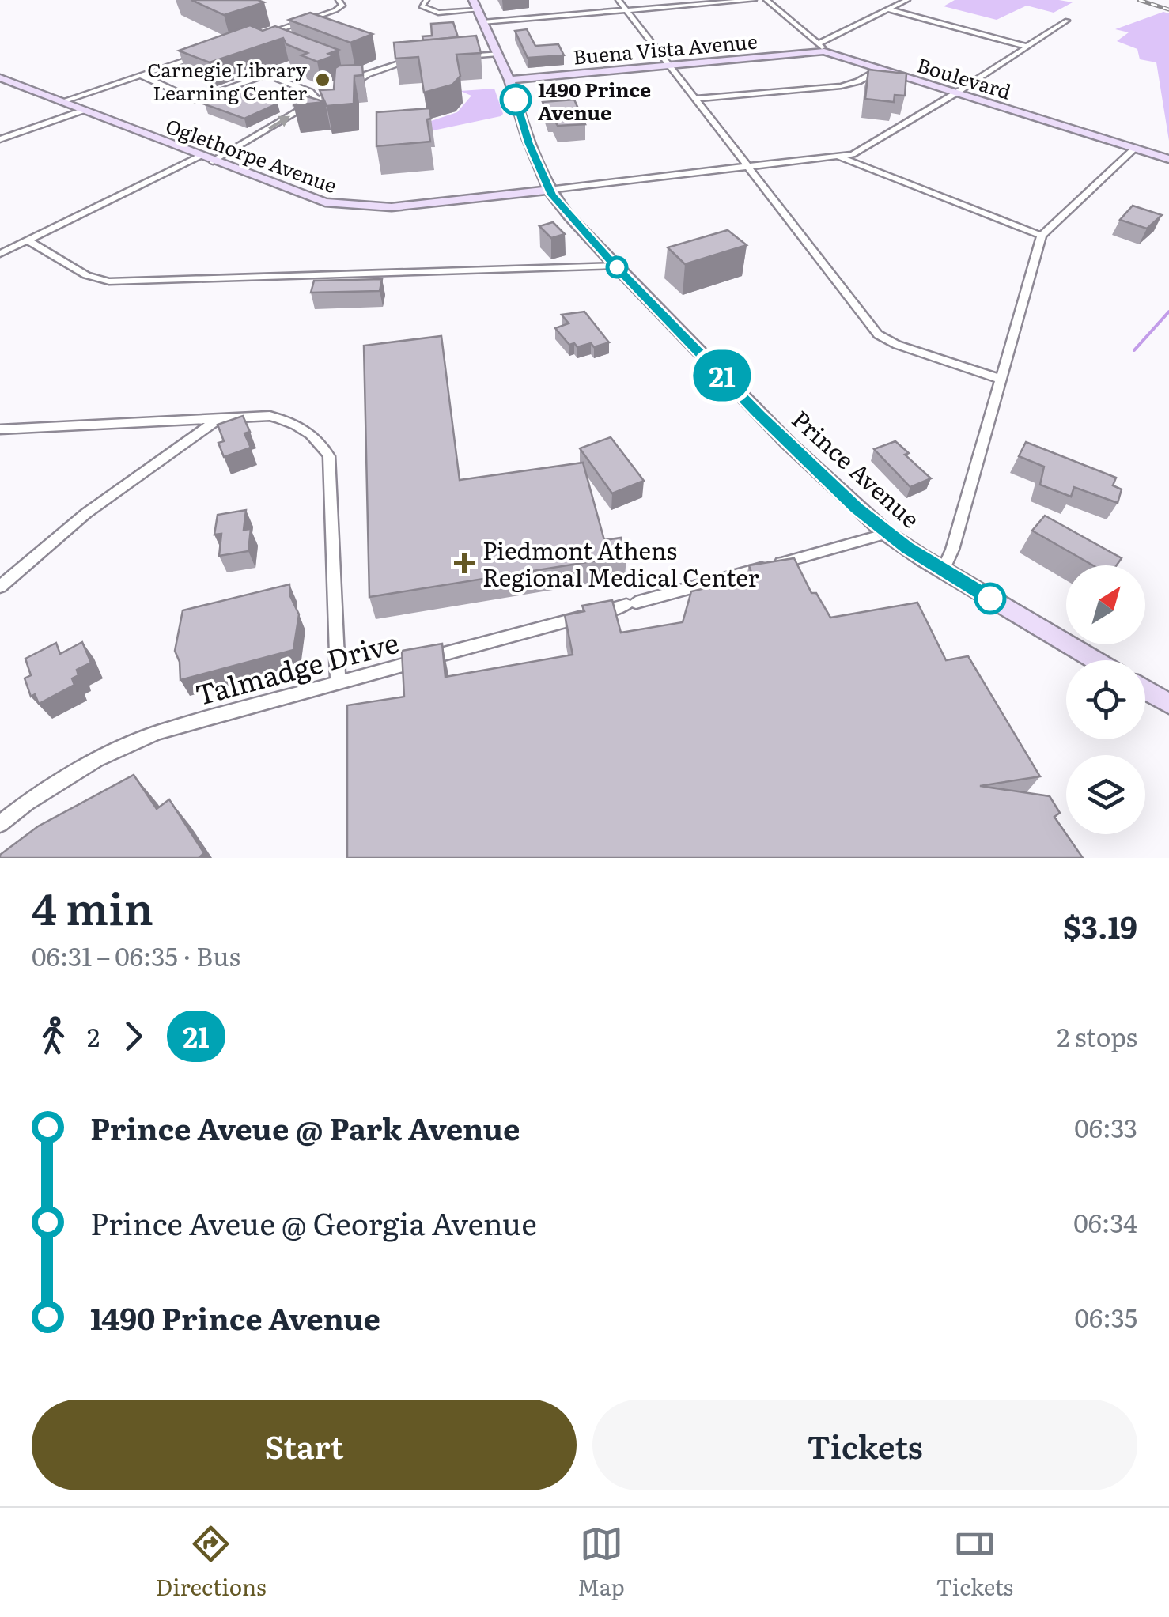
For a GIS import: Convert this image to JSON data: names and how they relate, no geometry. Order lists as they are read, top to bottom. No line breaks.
{"streets":{"main road":["Buena Vista Avenue","Boulevard","Oglethorpe Avenue","Prince Avenue"],"street":["Talmadge Drive"]},"crossings":[["Buena Vista Avenue","Boulevard"],["Buena Vista Avenue","Prince Avenue"],["Oglethorpe Avenue","Prince Avenue"],["Prince Avenue","Talmadge Drive"]],"places":{"other":["Carnegie Library Learning Center","1490 Prince Avenue"],"health":["Piedmont Athens Regional Medical Center"]},"lines":["bus line 21"],"north":"top right","page":{"on_map":"21","heading":["4 min","06:31 – 06:35 · Bus","$3.19"],"legs":["2","21","2 stops"],"list":[{"name":"Prince Aveue @ Park Avenue","value":"06:33"},{"name":"Prince Aveue @ Georgia Avenue","value":"06:34"},{"name":"1490 Prince Avenue","value":"06:35"}],"buttons":["Start","Tickets"],"tabs":["Directions","Map","Tickets"]}}
